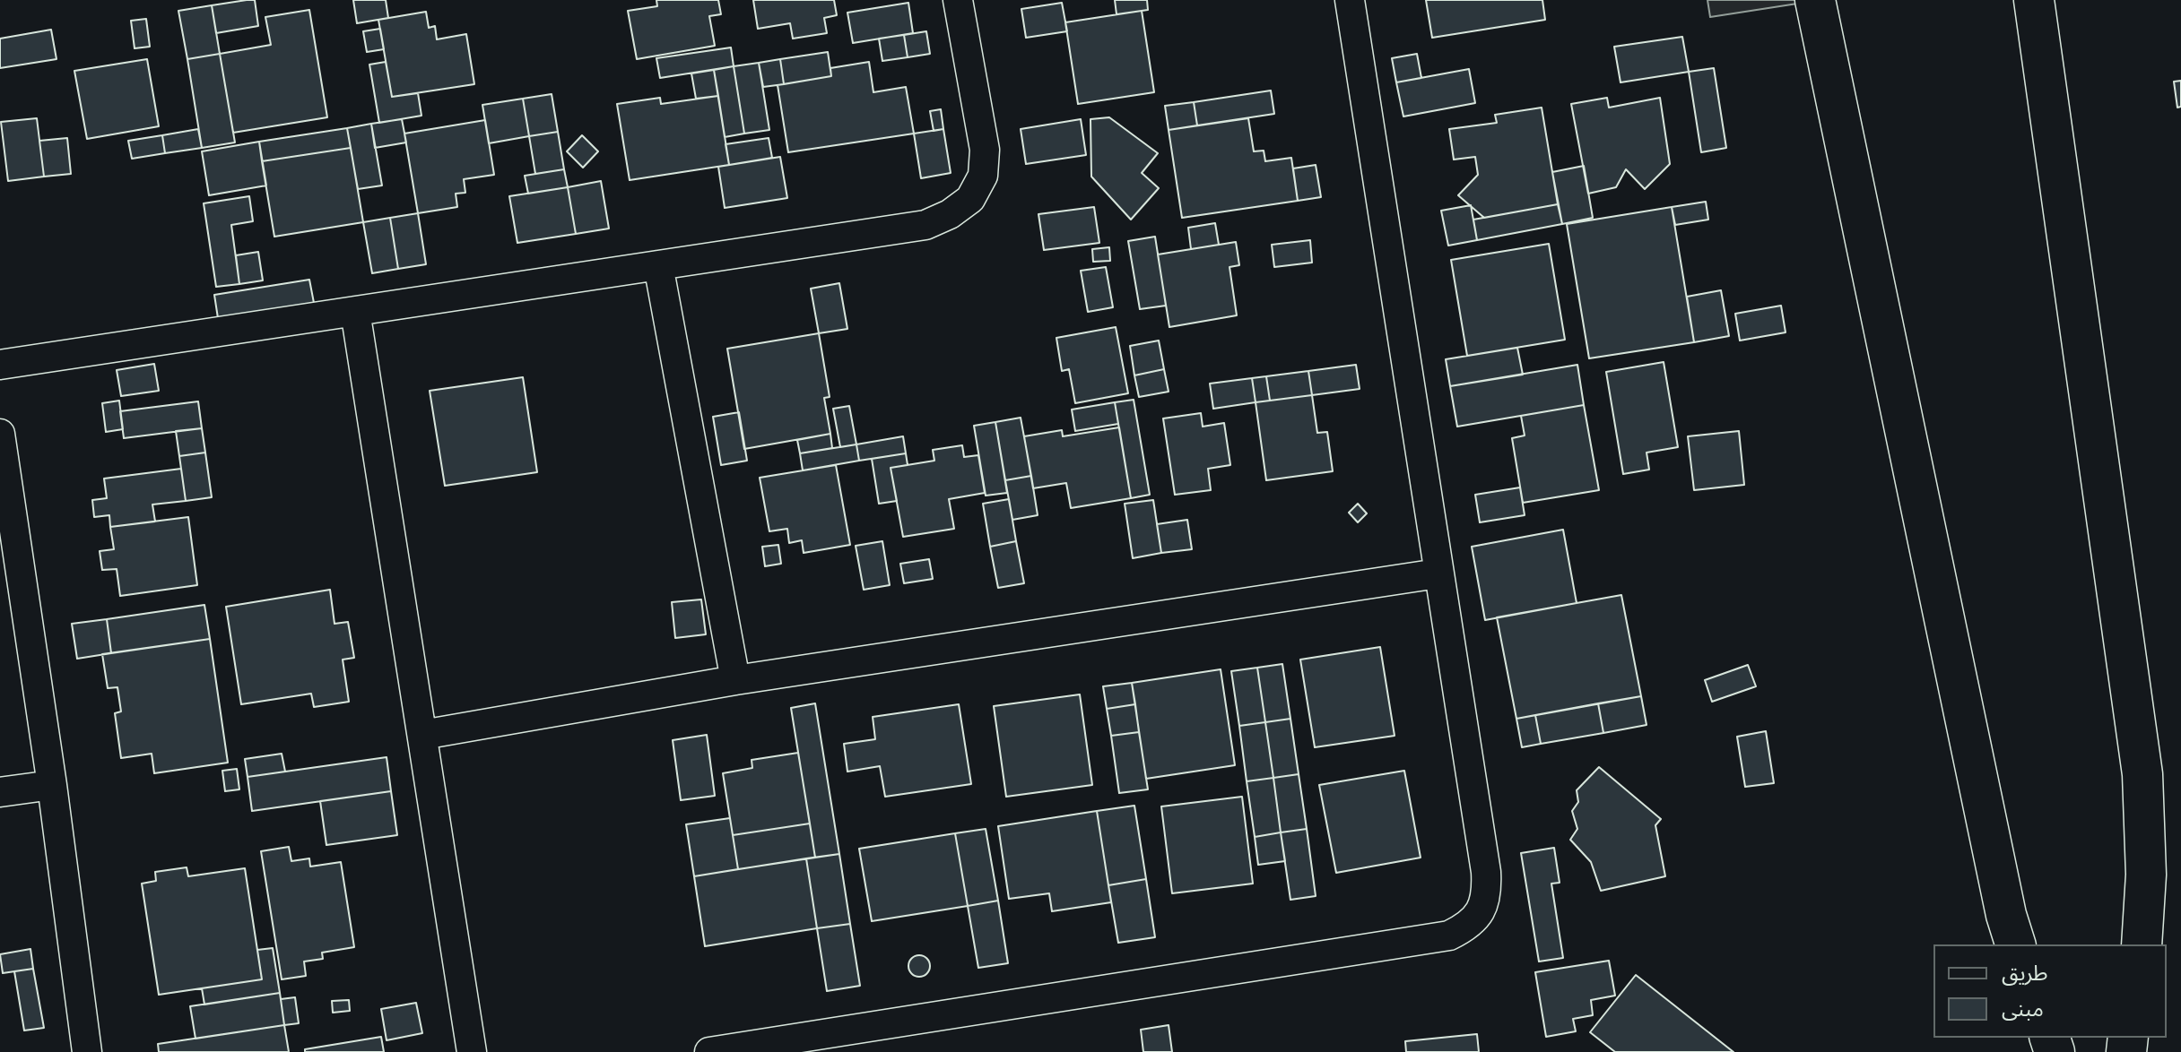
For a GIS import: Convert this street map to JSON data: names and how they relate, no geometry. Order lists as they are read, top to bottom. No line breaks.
{"legend":["طريق","مبنى"]}
